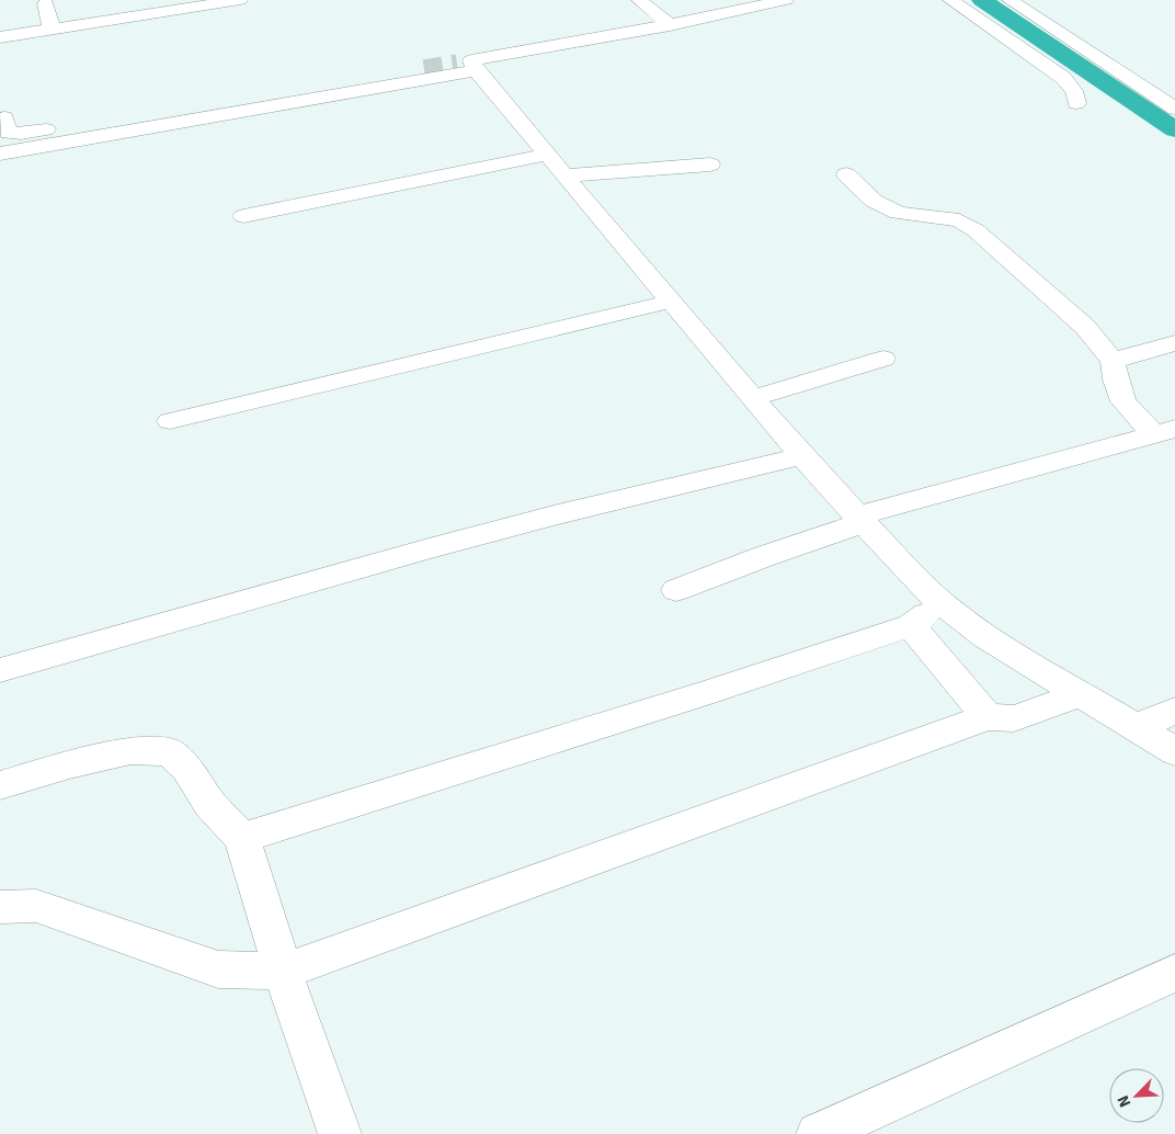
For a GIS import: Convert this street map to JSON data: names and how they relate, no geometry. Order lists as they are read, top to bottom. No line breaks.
{"north":"bottom left"}
